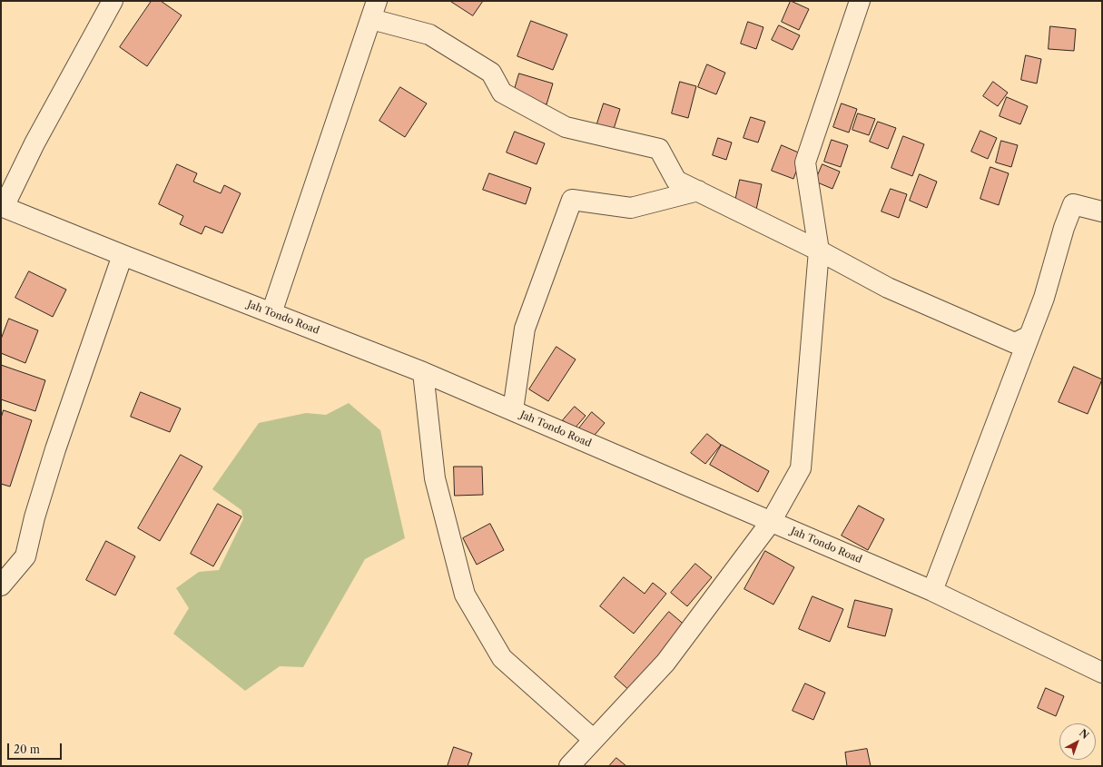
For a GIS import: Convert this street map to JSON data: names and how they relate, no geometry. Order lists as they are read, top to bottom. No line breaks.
{"streets":{"street":["Jah Tondo Road"]},"scale_bar":"20 m","north":"top right"}
